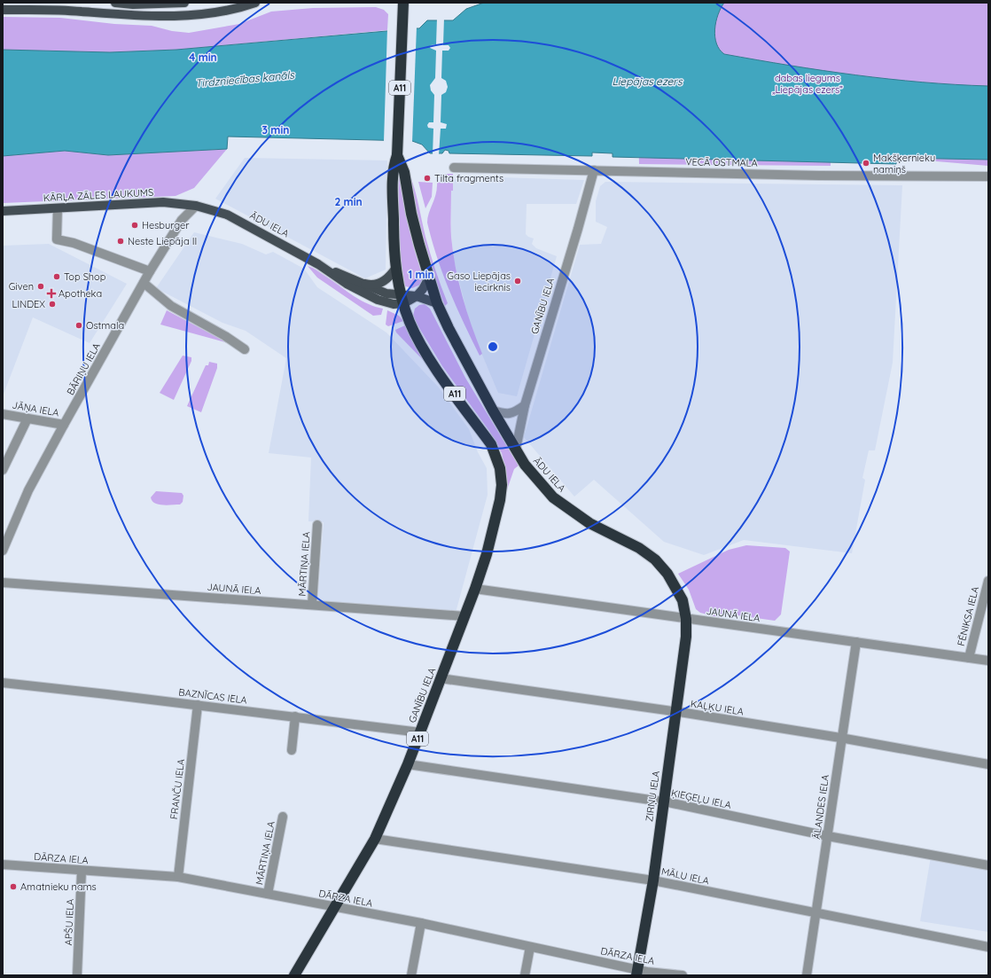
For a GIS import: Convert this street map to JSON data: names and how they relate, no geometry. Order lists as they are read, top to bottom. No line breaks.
{"streets":{"highway":["A11","ĀDU IELA","GANĪBU IELA","ZIRŅU IELA"],"main road":["KĀRĻA ZĀLES LAUKUMS"],"street":["VECĀ OSTMALA","BĀRIŅU IELA","JĀŅA IELA","MĀRTIŅA IELA","JAUNĀ IELA","FĒNIKSA IELA","BAZNĪCAS IELA","KAĻĶU IELA","FRANČU IELA","ĶIEĢEĻU IELA","ĀLANDES IELA","DĀRZA IELA","MĀLU IELA","APŠU IELA"]},"crossings":[["A11","ĀDU IELA"],["A11","GANĪBU IELA"],["VECĀ OSTMALA","GANĪBU IELA"],["KĀRĻA ZĀLES LAUKUMS","ĀDU IELA"],["KĀRĻA ZĀLES LAUKUMS","BĀRIŅU IELA"],["ĀDU IELA","GANĪBU IELA"],["ĀDU IELA","BĀRIŅU IELA"],["ĀDU IELA","JAUNĀ IELA"],["ĀDU IELA","ZIRŅU IELA"],["GANĪBU IELA","JAUNĀ IELA"],["GANĪBU IELA","BAZNĪCAS IELA"],["GANĪBU IELA","KAĻĶU IELA"],["GANĪBU IELA","ĶIEĢEĻU IELA"],["GANĪBU IELA","DĀRZA IELA"],["GANĪBU IELA","MĀLU IELA"],["BĀRIŅU IELA","JĀŅA IELA"],["MĀRTIŅA IELA","JAUNĀ IELA"],["MĀRTIŅA IELA","DĀRZA IELA"],["JAUNĀ IELA","FĒNIKSA IELA"],["JAUNĀ IELA","ZIRŅU IELA"],["JAUNĀ IELA","ĀLANDES IELA"],["BAZNĪCAS IELA","FRANČU IELA"],["KAĻĶU IELA","ZIRŅU IELA"],["KAĻĶU IELA","ĀLANDES IELA"],["FRANČU IELA","DĀRZA IELA"],["ZIRŅU IELA","ĶIEĢEĻU IELA"],["ZIRŅU IELA","DĀRZA IELA"],["ZIRŅU IELA","MĀLU IELA"],["ĶIEĢEĻU IELA","ĀLANDES IELA"],["ĀLANDES IELA","MĀLU IELA"],["DĀRZA IELA","APŠU IELA"]],"water":["Tirdzniecības kanāls","Liepājas ezers"],"parks":["dabas liegums „Liepājas ezers”"],"places":{"other":["Makšķernieku namiņš","Tilta fragments","Hesburger","Neste Liepāja II","Top Shop","Gaso Liepājas iecirknis","Given","LINDEX","Ostmala","Amatnieku nams"],"health":["Apotheka"]},"rings":["4 min","3 min","2 min","1 min"]}
